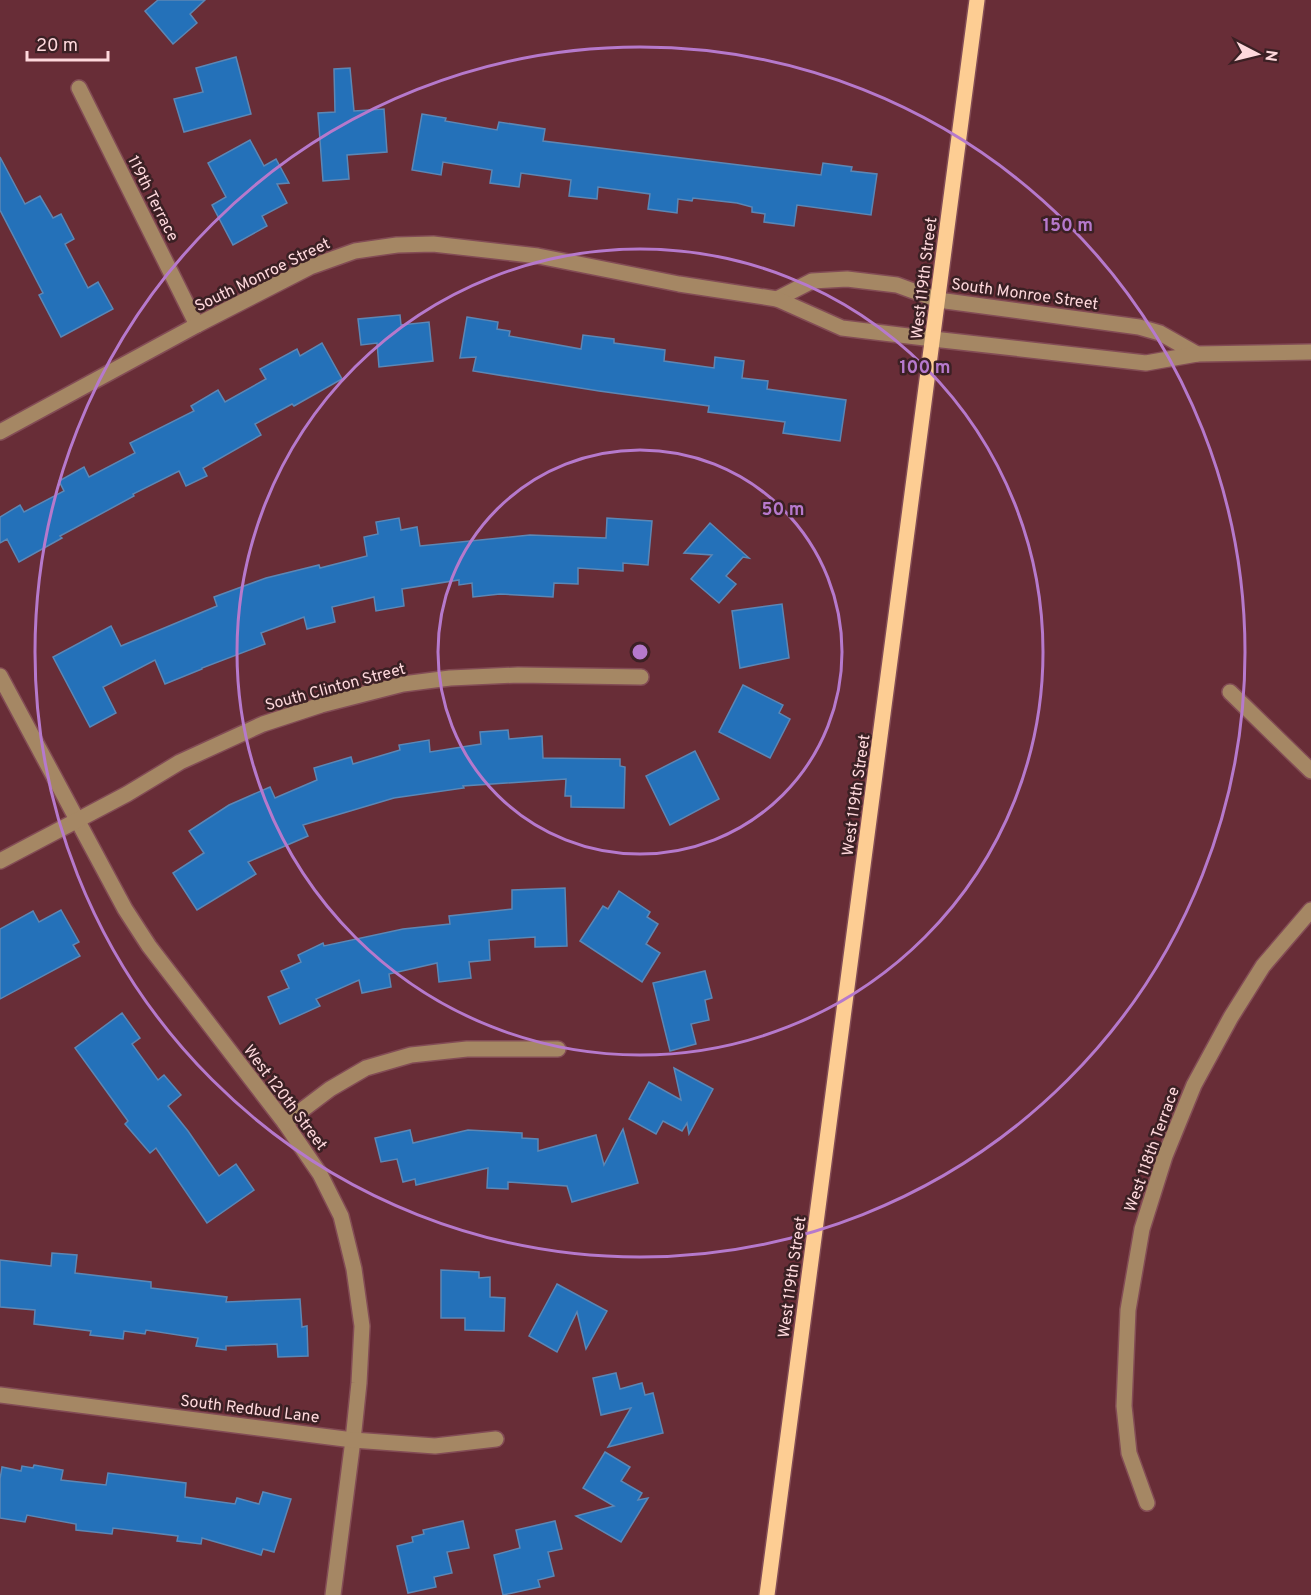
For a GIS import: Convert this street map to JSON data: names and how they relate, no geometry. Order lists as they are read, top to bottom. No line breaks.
{"streets":{"main road":["West 119th Street"],"street":["119th Terrace","South Monroe Street","South Clinton Street","West 120th Street","West 118th Terrace","South Redbud Lane"]},"crossings":[["119th Terrace","South Monroe Street"],["South Monroe Street","West 119th Street"],["South Clinton Street","West 120th Street"],["West 120th Street","South Redbud Lane"]],"scale_bar":"20 m","north":"right","rings":["150 m","100 m","50 m"]}
